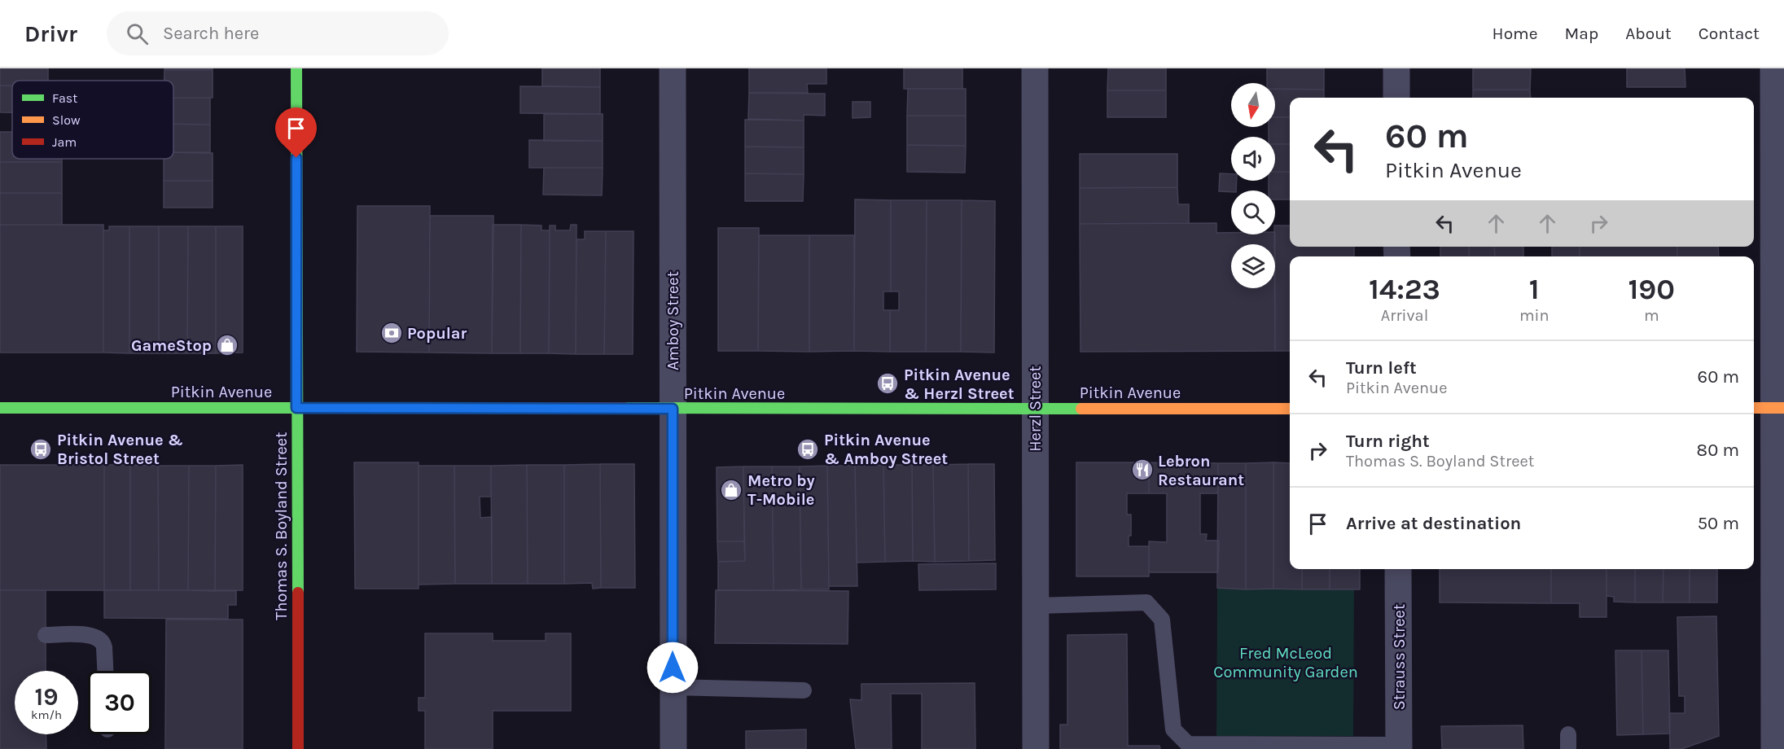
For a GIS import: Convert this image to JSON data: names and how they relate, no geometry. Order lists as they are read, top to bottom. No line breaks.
{"streets":{"street":["Amboy Street","Pitkin Avenue","Herzl Street","Thomas S. Boyland Street","Strauss Street"]},"crossings":[["Amboy Street","Pitkin Avenue"],["Pitkin Avenue","Herzl Street"],["Pitkin Avenue","Thomas S. Boyland Street"]],"parks":["Fred McLeod Community Garden"],"places":{"bank":["Popular"],"shop":["GameStop","Metro by T-Mobile"],"bus stop":["Pitkin Avenue & Herzl Street","Pitkin Avenue & Bristol Street","Pitkin Avenue & Amboy Street"],"restaurant":["Lebron Restaurant"]},"legend":["Fast","Slow","Jam"],"north":"bottom","page":{"header":"Drivr","search":"Search here","nav":["Home","Map","About","Contact"],"turn":["60 m","Pitkin Avenue"],"eta":["14:23","Arrival","1","min","190","m"],"list":[{"name":"Turn left","note":"Pitkin Avenue","value":"60 m"},{"name":"Turn right","note":"Thomas S. Boyland Street","value":"80 m"},{"name":"Arrive at destination","value":"50 m"}],"speed":"19 km/h","limit":"30"}}
